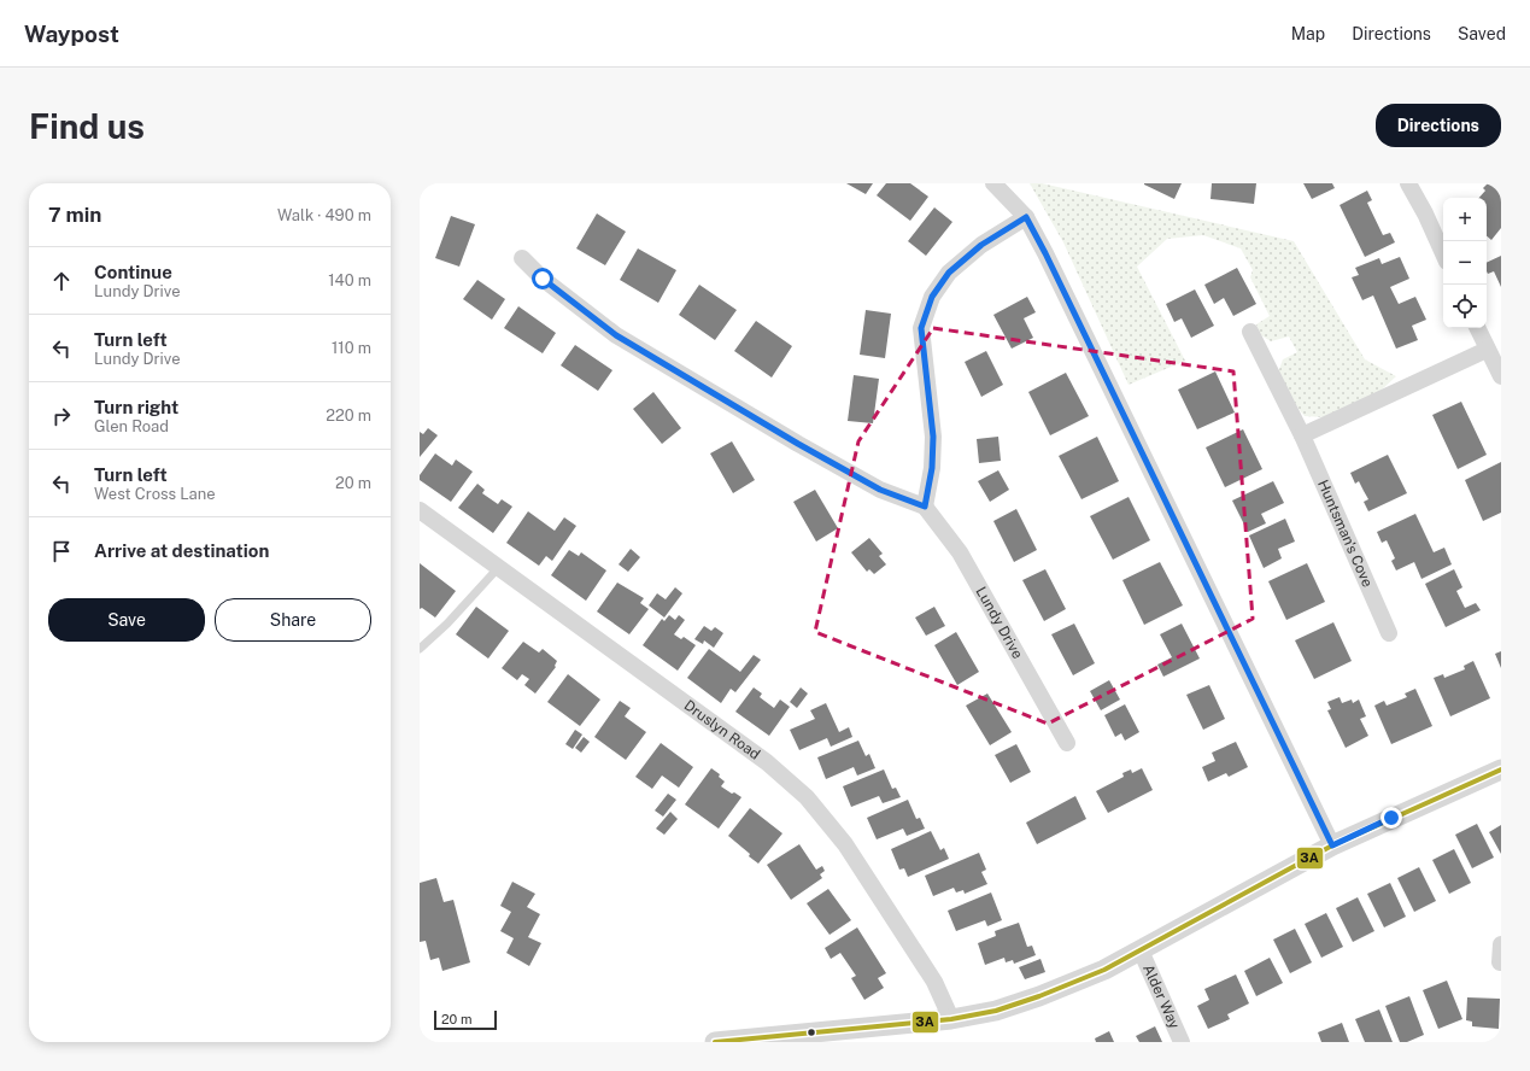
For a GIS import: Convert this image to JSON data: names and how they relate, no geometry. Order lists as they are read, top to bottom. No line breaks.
{"streets":{"street":["Huntsman's Cove","Lundy Drive","Druslyn Road","Alder Way"]},"lines":["transit line 3A"],"scale_bar":"20 m","page":{"header":"Waypost","nav":["Map","Directions","Saved"],"buttons":["Directions",["Save","Share"]],"title":"Find us","heading":["7 min","Walk · 490 m"],"map_buttons":["+","−"],"list":[["Continue","Lundy Drive","140 m"],["Turn left","Lundy Drive","110 m"],["Turn right","Glen Road","220 m"],["Turn left","West Cross Lane","20 m"],"Arrive at destination"],"scale":"20 m"}}
